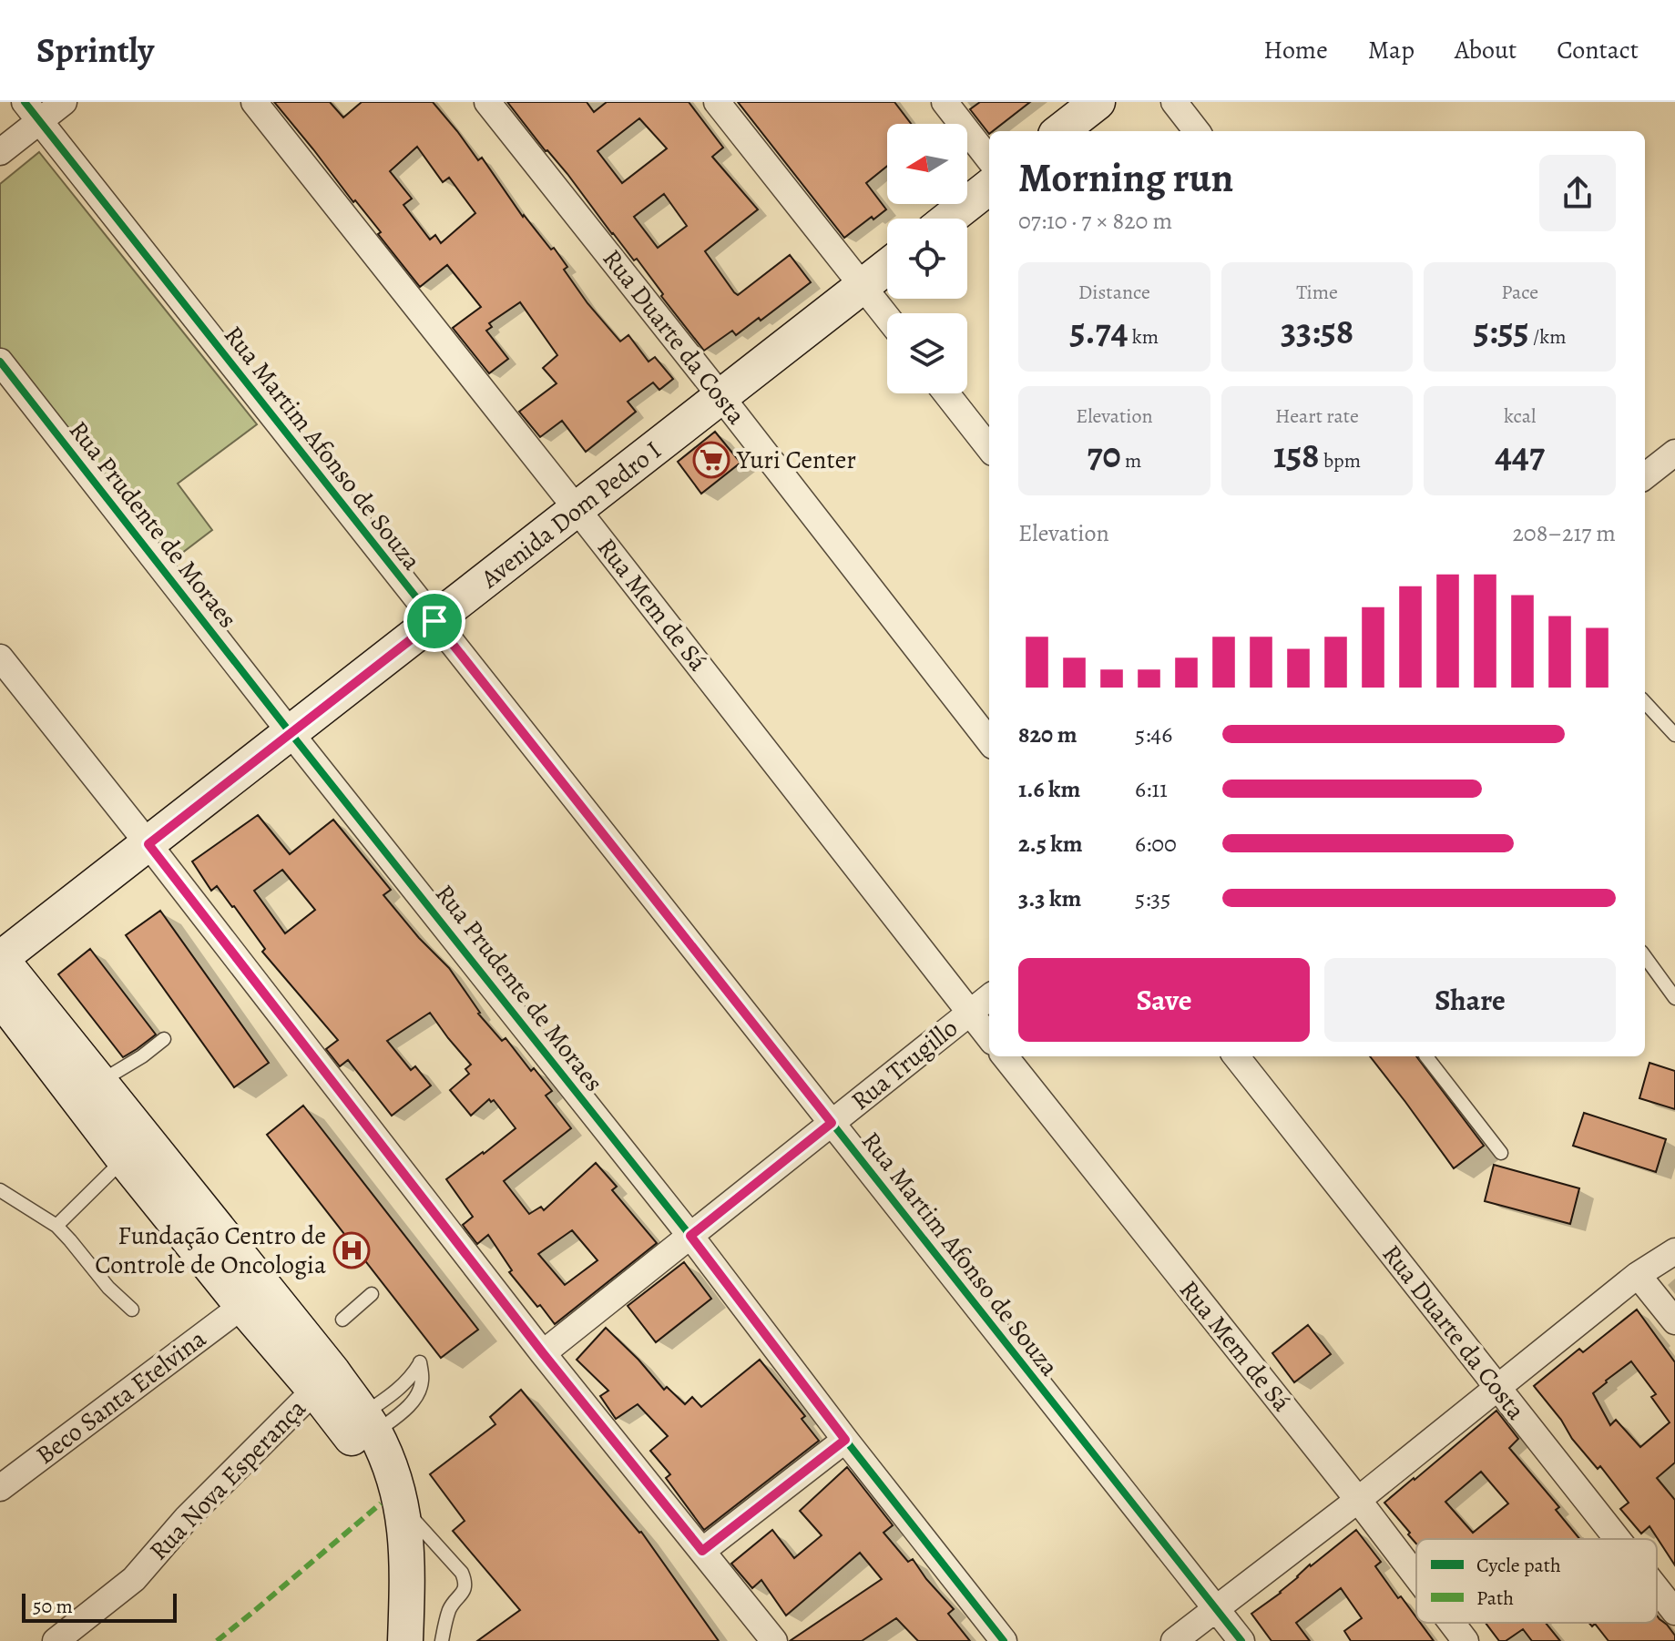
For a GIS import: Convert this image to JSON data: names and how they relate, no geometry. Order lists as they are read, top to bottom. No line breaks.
{"streets":{"street":["Rua Duarte da Costa","Rua Martim Afonso de Souza","Avenida Dom Pedro I","Rua Prudente de Moraes","Rua Mem de Sá","Rua Trugillo","Beco Santa Etelvina","Rua Nova Esperança"]},"crossings":[["Rua Duarte da Costa","Avenida Dom Pedro I"],["Rua Martim Afonso de Souza","Avenida Dom Pedro I"],["Rua Martim Afonso de Souza","Rua Trugillo"],["Avenida Dom Pedro I","Rua Prudente de Moraes"],["Avenida Dom Pedro I","Rua Mem de Sá"],["Rua Prudente de Moraes","Rua Trugillo"],["Rua Mem de Sá","Rua Trugillo"]],"places":{"supermarket":["Yuri Center"],"hospital":["Fundação Centro de Controle de Oncologia"]},"legend":["Cycle path","Path"],"scale_bar":"50 m","north":"left","page":{"header":"Sprintly","nav":["Home","Map","About","Contact"],"heading":["Morning run","07:10 · 7 × 820 m"],"stats":[["Distance","5.74 km"],["Time","33:58"],["Pace","5:55 /km"],["Elevation","70 m"],["Heart rate","158 bpm"],["kcal","447"]],"chart":["Elevation","208–217 m"],"list":[{"name":"820 m","note":"5:46"},{"name":"1.6 km","note":"6:11"},{"name":"2.5 km","note":"6:00"},{"name":"3.3 km","note":"5:35"}],"buttons":["Save","Share"],"scale":"50 m"}}
